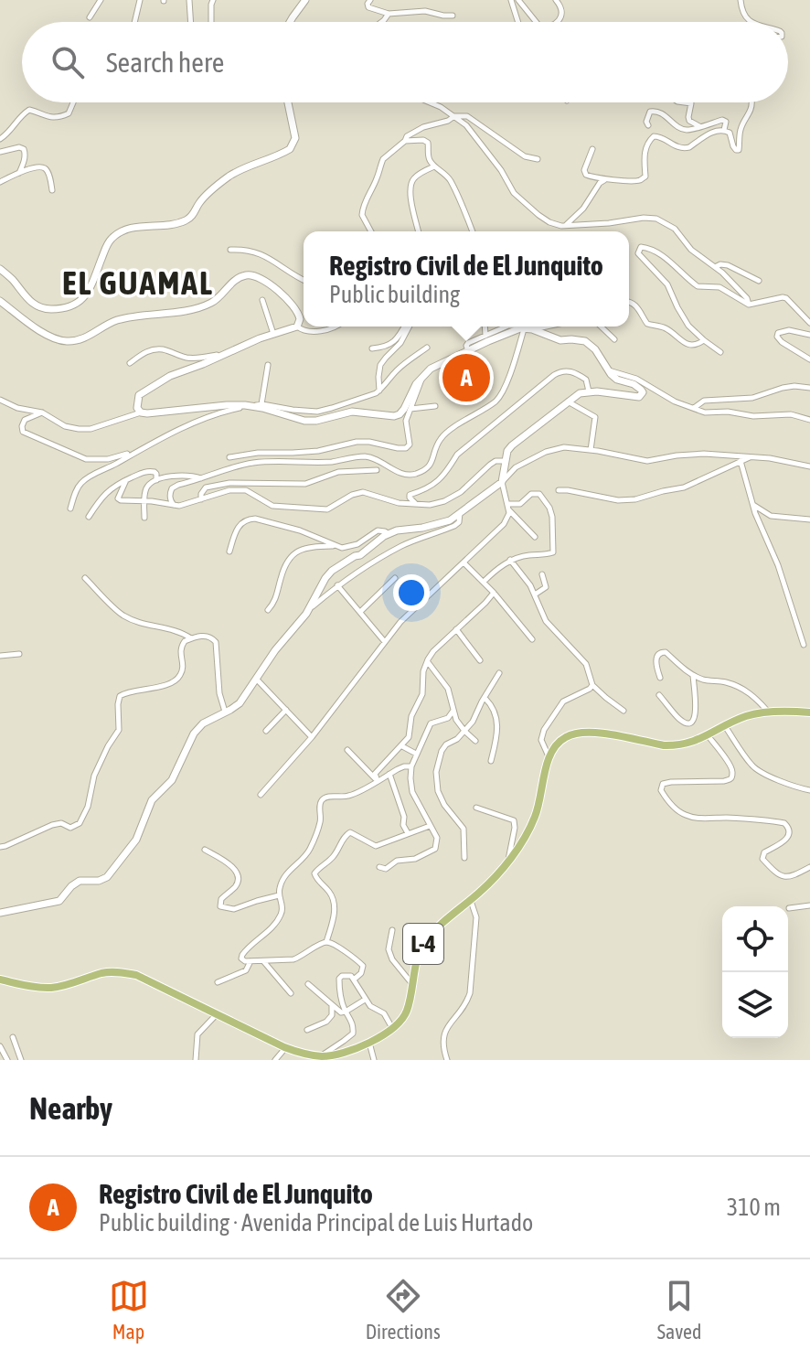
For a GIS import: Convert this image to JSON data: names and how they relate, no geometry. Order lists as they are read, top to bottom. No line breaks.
{"streets":{"main road":["L-4"]},"districts":["EL GUAMAL"],"page":{"search":"Search here","popup":["Registro Civil de El Junquito","Public building"],"pins":"A","heading":"Nearby","list":[{"mark":"A","name":"Registro Civil de El Junquito","note":"Public building · Avenida Principal de Luis Hurtado","value":"310 m"}],"nav":["Map","Directions","Saved"]}}
